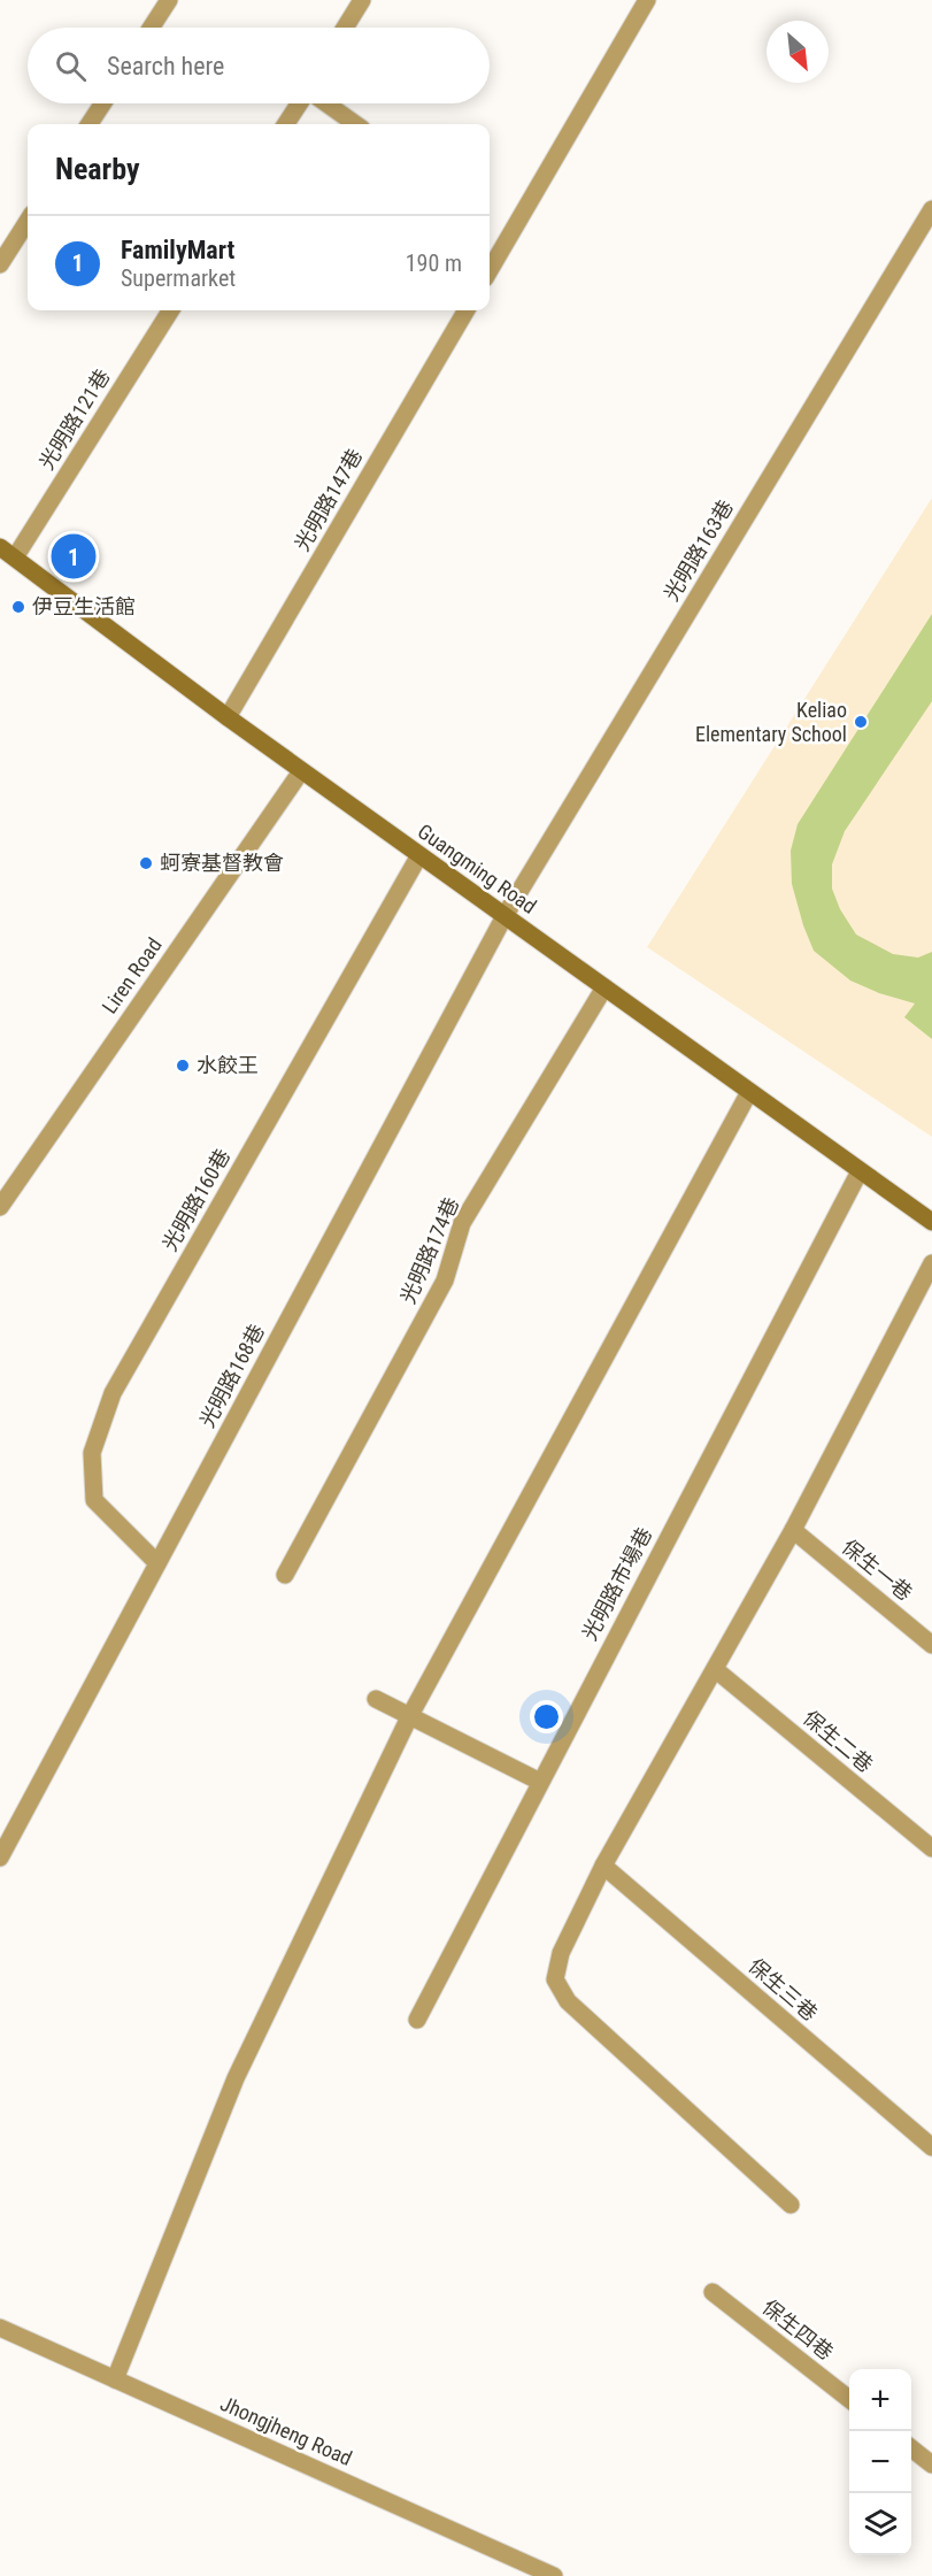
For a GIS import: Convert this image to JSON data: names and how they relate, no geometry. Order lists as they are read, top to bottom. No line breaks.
{"streets":{"street":["光明路121巷","光明路147巷","光明路163巷","Guangming Road","Liren Road","光明路160巷","光明路174巷","光明路168巷","保生一巷","光明路市場巷","保生二巷","保生三巷","保生四巷","Jhongjheng Road"]},"crossings":[["光明路121巷","Guangming Road"],["光明路147巷","Guangming Road"],["光明路163巷","Guangming Road"],["光明路163巷","光明路168巷"],["Guangming Road","Liren Road"],["Guangming Road","光明路160巷"],["Guangming Road","光明路174巷"],["Guangming Road","光明路168巷"],["Guangming Road","光明路市場巷"],["光明路160巷","光明路168巷"]],"places":["伊豆生活館","Keliao Elementary School","蚵寮基督教會","水餃王"],"north":"bottom right","page":{"search":"Search here","heading":"Nearby","list":[{"mark":"1","name":"FamilyMart","note":"Supermarket","value":"190 m"}],"pins":"1","map_buttons":["+","−"]}}
